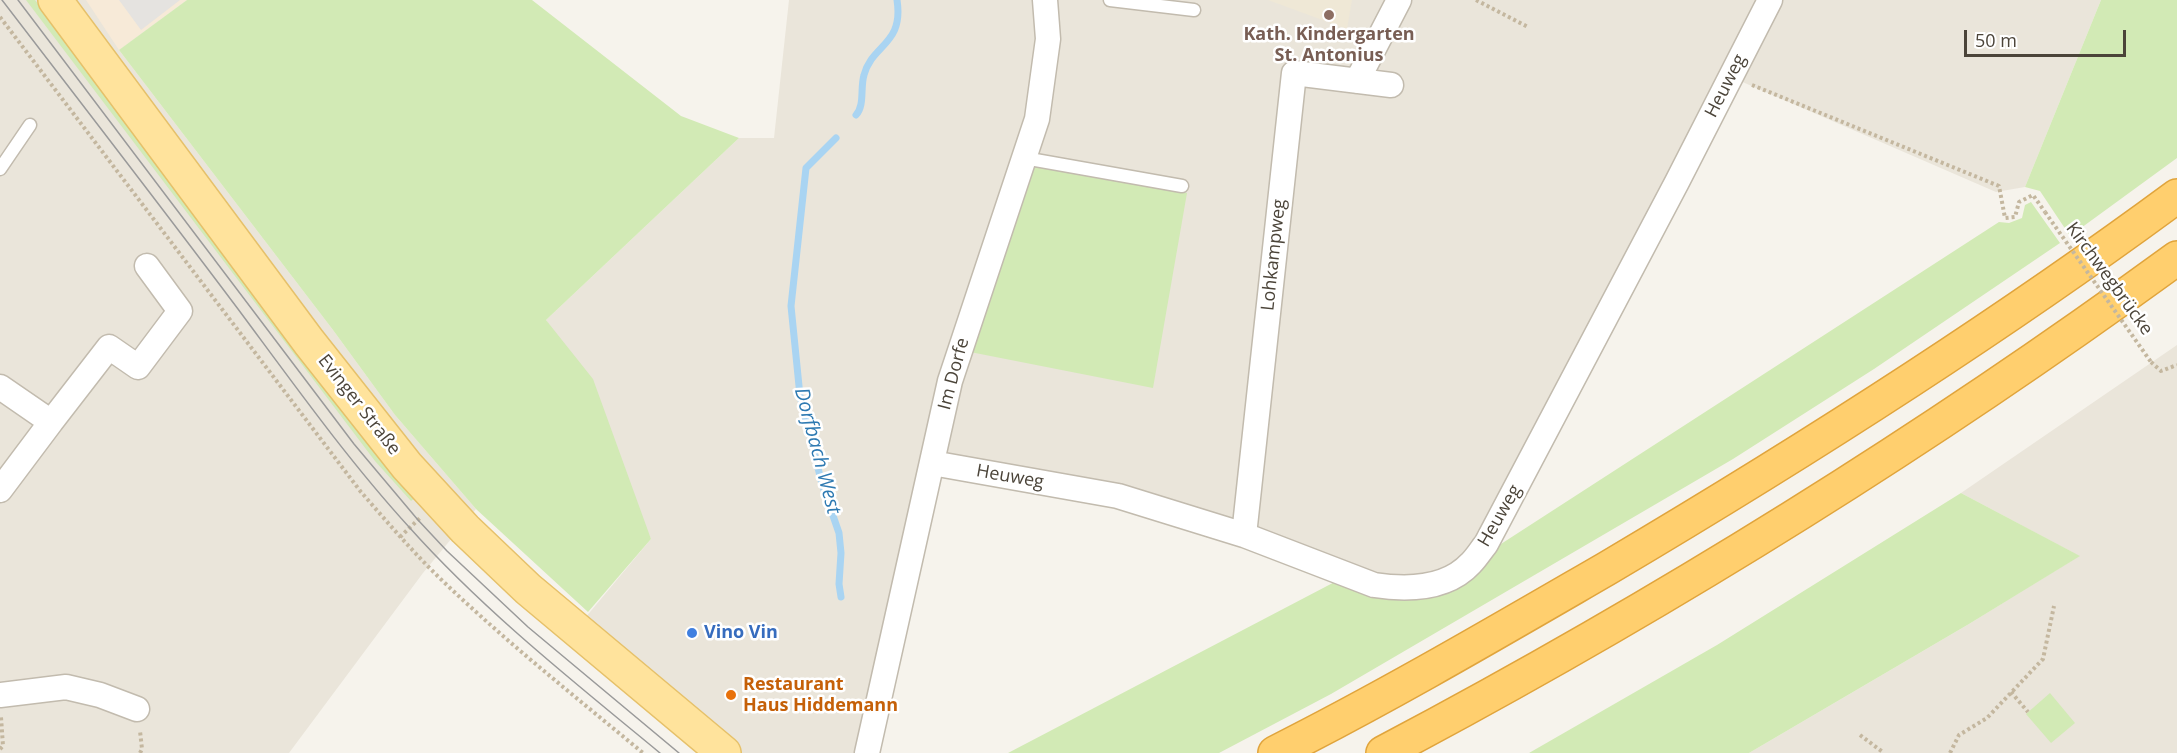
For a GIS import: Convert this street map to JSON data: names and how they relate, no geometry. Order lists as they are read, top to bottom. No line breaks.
{"streets":{"main road":["Evinger Straße"],"street":["Heuweg","Lohkampweg","Im Dorfe"],"path":["Kirchwegbrücke"]},"crossings":[["Heuweg","Lohkampweg"],["Heuweg","Kirchwegbrücke"],["Heuweg","Im Dorfe"]],"water":["Dorfbach West"],"places":["Kath. Kindergarten St. Antonius","Vino Vin","Restaurant Haus Hiddemann"],"scale_bar":"50 m"}
